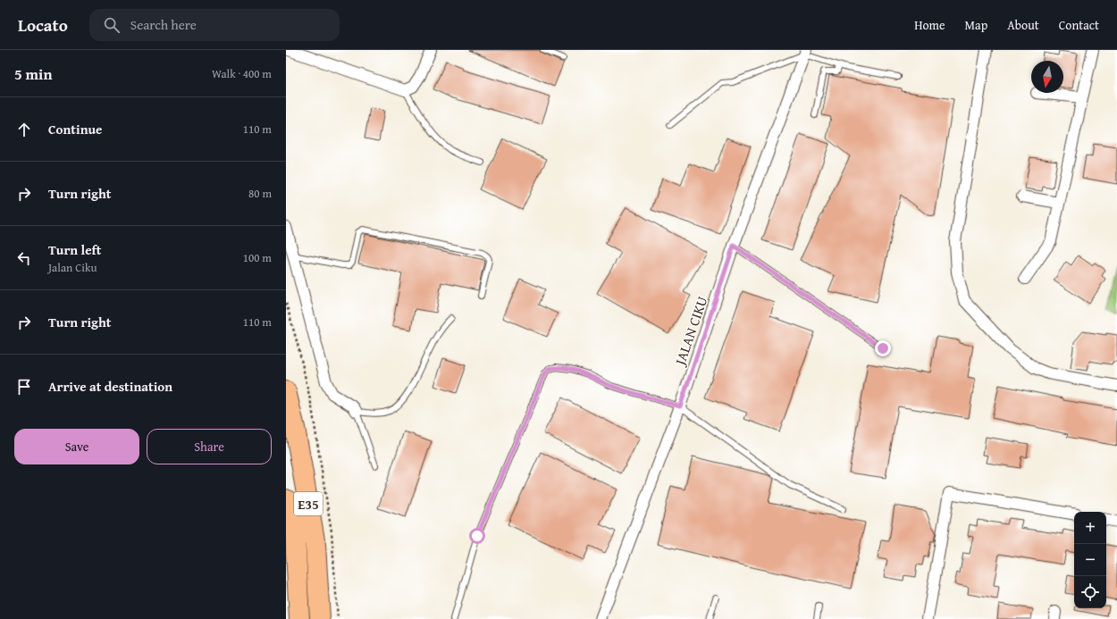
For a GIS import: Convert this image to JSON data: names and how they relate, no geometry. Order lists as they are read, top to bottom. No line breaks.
{"streets":{"highway":["E35"],"street":["JALAN CIKU"]},"north":"bottom","page":{"header":"Locato","search":"Search here","nav":["Home","Map","About","Contact"],"heading":["5 min","Walk · 400 m"],"list":[["Continue","110 m"],["Turn right","80 m"],["Turn left","Jalan Ciku","100 m"],["Turn right","110 m"],"Arrive at destination"],"buttons":["Save","Share"],"map_buttons":["+","−"]}}
